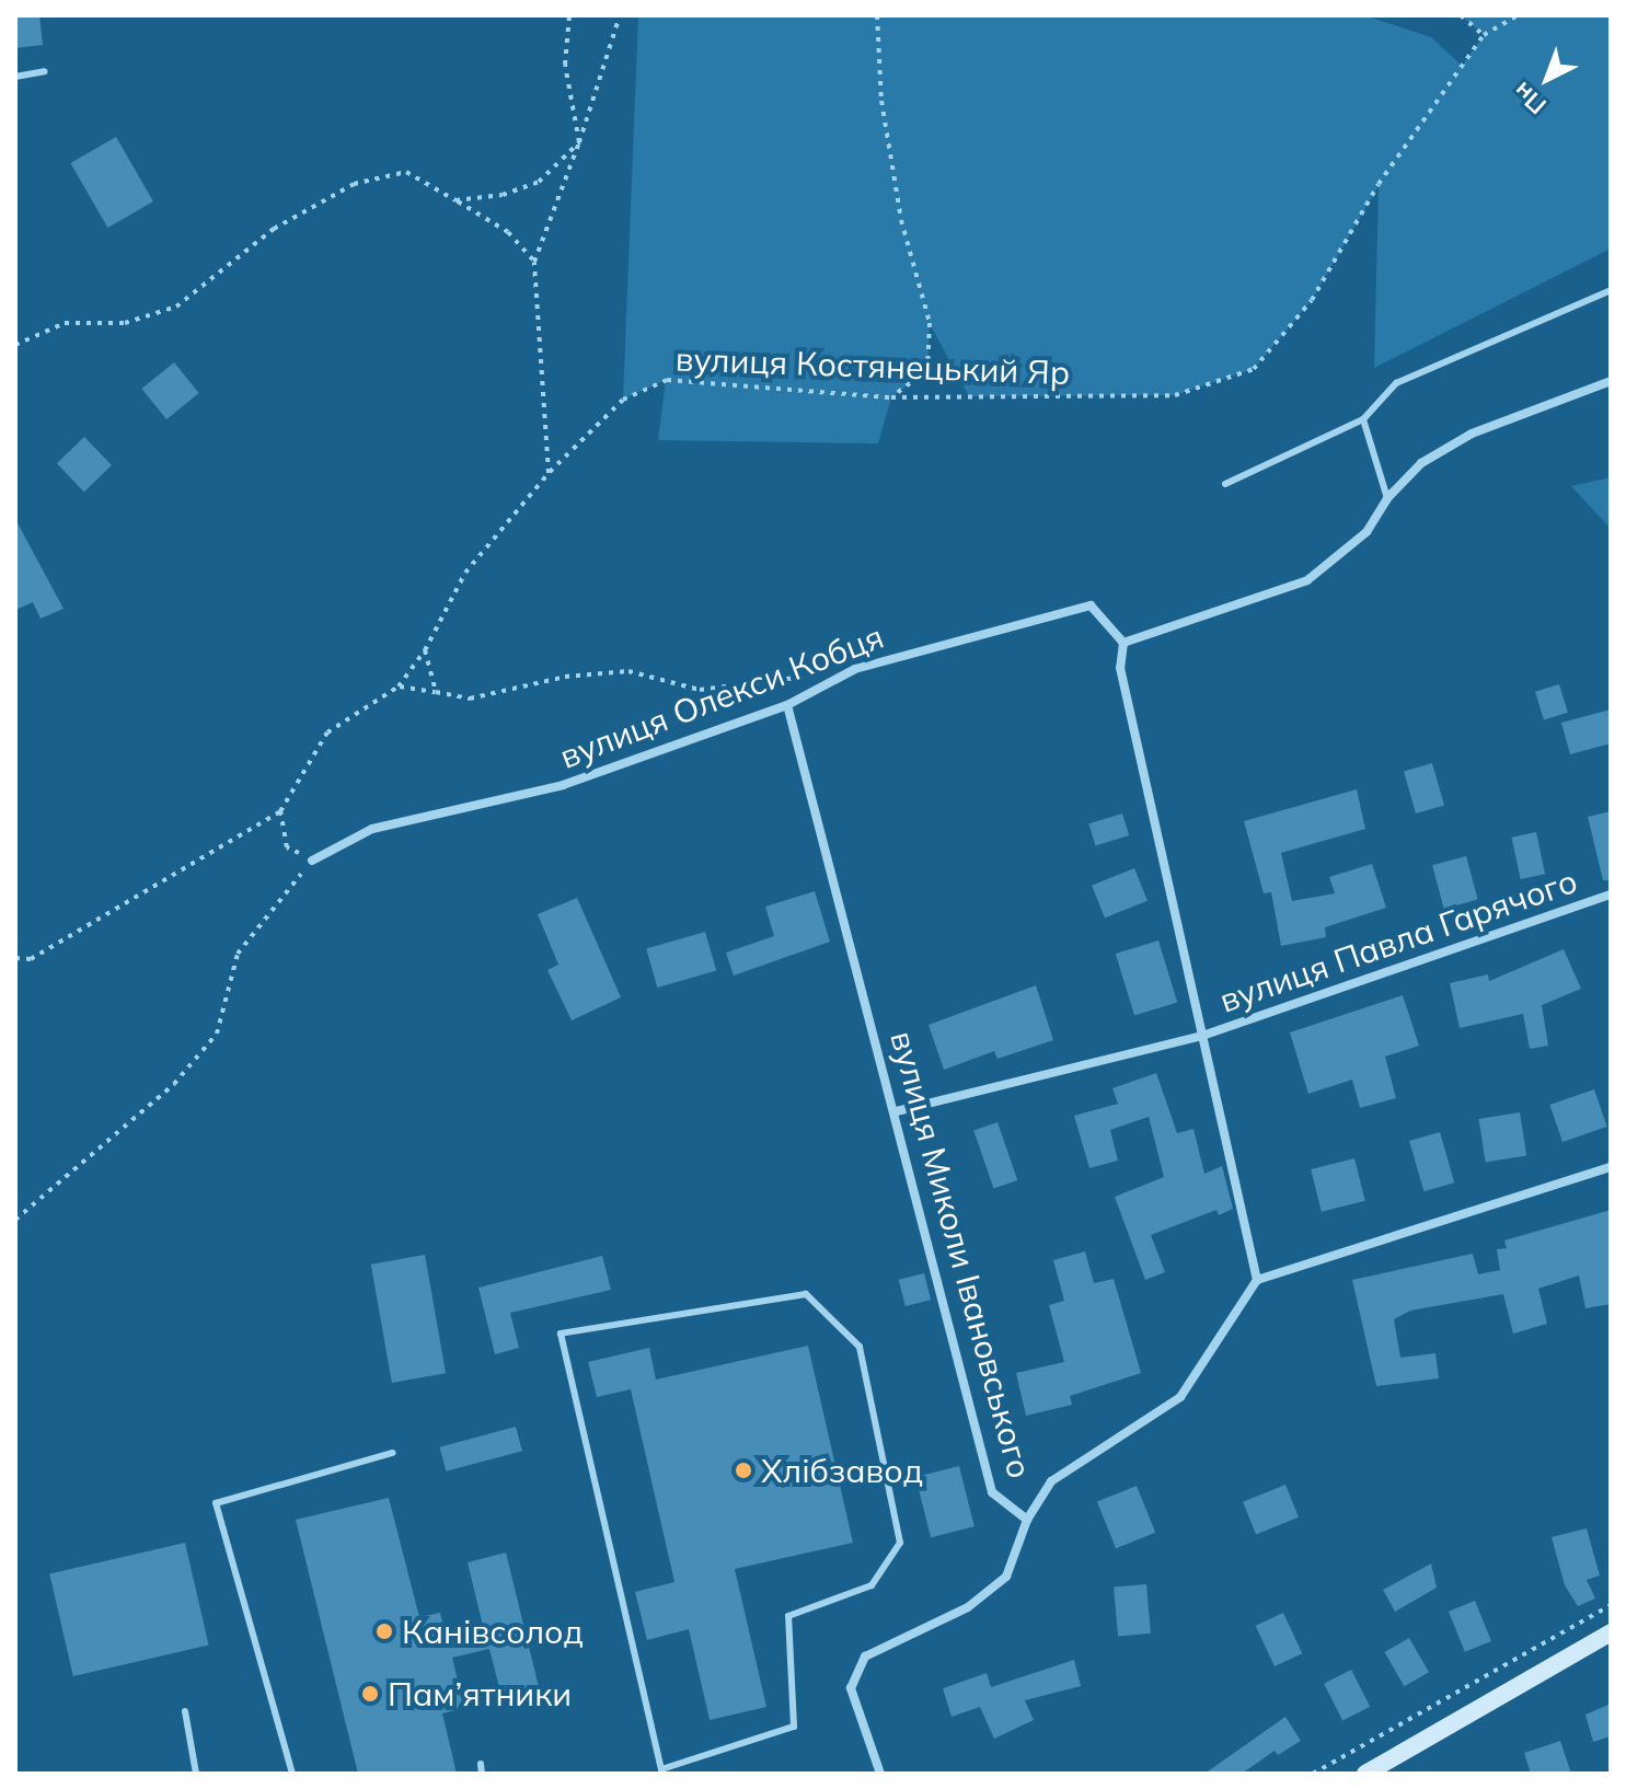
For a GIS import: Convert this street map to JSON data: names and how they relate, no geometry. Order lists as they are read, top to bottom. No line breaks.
{"streets":{"street":["вулиця Олекси Кобця","вулиця Павла Гарячого","вулиця Миколи Івановського"],"path":["вулиця Костянецький Яр"]},"crossings":[["вулиця Олекси Кобця","вулиця Павла Гарячого"],["вулиця Олекси Кобця","вулиця Миколи Івановського"],["вулиця Павла Гарячого","вулиця Миколи Івановського"]],"places":["Хлібзавод","Канівсолод","Пам’ятники"],"north":"bottom left"}
